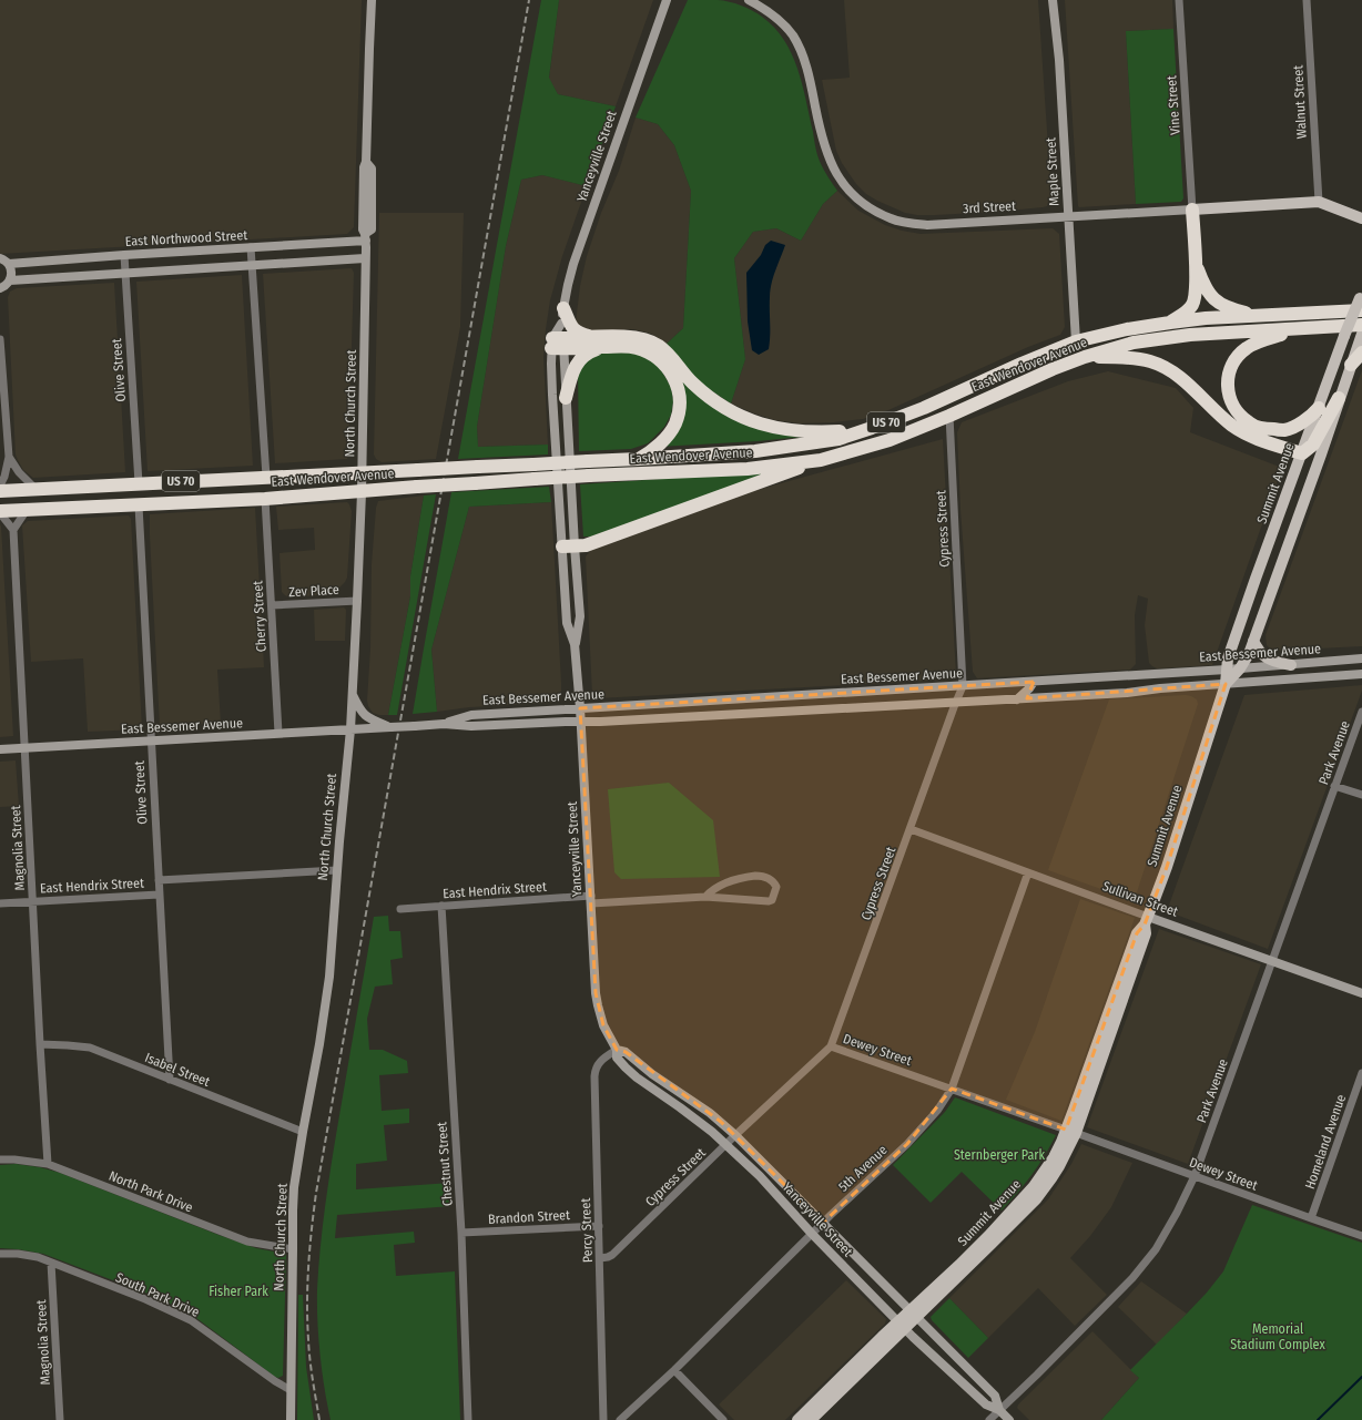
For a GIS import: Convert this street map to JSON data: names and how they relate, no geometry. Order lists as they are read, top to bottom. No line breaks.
{"streets":{"highway":["East Wendover Avenue","US 70"],"main road":["Yanceyville Street","Maple Street","3rd Street","East Northwood Street","North Church Street","Summit Avenue","East Bessemer Avenue","Sullivan Street"],"street":["Walnut Street","Vine Street","Olive Street","Cypress Street","Zev Place","Cherry Street","Park Avenue","Magnolia Street","East Hendrix Street","Dewey Street","Isabel Street","Homeland Avenue","Chestnut Street","5th Avenue","North Park Drive","Brandon Street","Percy Street","South Park Drive"]},"crossings":[["Walnut Street","3rd Street"],["Vine Street","3rd Street"],["Yanceyville Street","Summit Avenue"],["Yanceyville Street","Cypress Street"],["Yanceyville Street","East Bessemer Avenue"],["Yanceyville Street","Park Avenue"],["Yanceyville Street","East Hendrix Street"],["Yanceyville Street","5th Avenue"],["Yanceyville Street","Percy Street"],["Maple Street","3rd Street"],["Maple Street","East Wendover Avenue"],["East Northwood Street","Olive Street"],["East Northwood Street","North Church Street"],["East Wendover Avenue","Olive Street"],["East Wendover Avenue","North Church Street"],["East Wendover Avenue","Summit Avenue"],["East Wendover Avenue","Cypress Street"],["East Wendover Avenue","Cherry Street"],["Olive Street","East Bessemer Avenue"],["Olive Street","East Hendrix Street"],["Olive Street","Isabel Street"],["North Church Street","Zev Place"],["North Church Street","East Bessemer Avenue"],["North Church Street","East Hendrix Street"],["North Church Street","Isabel Street"],["North Church Street","North Park Drive"],["North Church Street","South Park Drive"],["Summit Avenue","East Bessemer Avenue"],["Summit Avenue","Sullivan Street"],["Summit Avenue","Dewey Street"],["Cypress Street","East Bessemer Avenue"],["Cypress Street","Sullivan Street"],["Cypress Street","Dewey Street"],["Cypress Street","Percy Street"],["Zev Place","Cherry Street"],["Cherry Street","East Bessemer Avenue"],["East Bessemer Avenue","Magnolia Street"],["Park Avenue","Sullivan Street"],["Park Avenue","Dewey Street"],["Magnolia Street","East Hendrix Street"],["Magnolia Street","Isabel Street"],["Magnolia Street","North Park Drive"],["Magnolia Street","South Park Drive"],["East Hendrix Street","Chestnut Street"],["Sullivan Street","5th Avenue"],["Dewey Street","Homeland Avenue"],["Dewey Street","5th Avenue"],["Chestnut Street","Brandon Street"],["Brandon Street","Percy Street"]],"parks":["Sternberger Park","Fisher Park","Memorial Stadium Complex"]}
